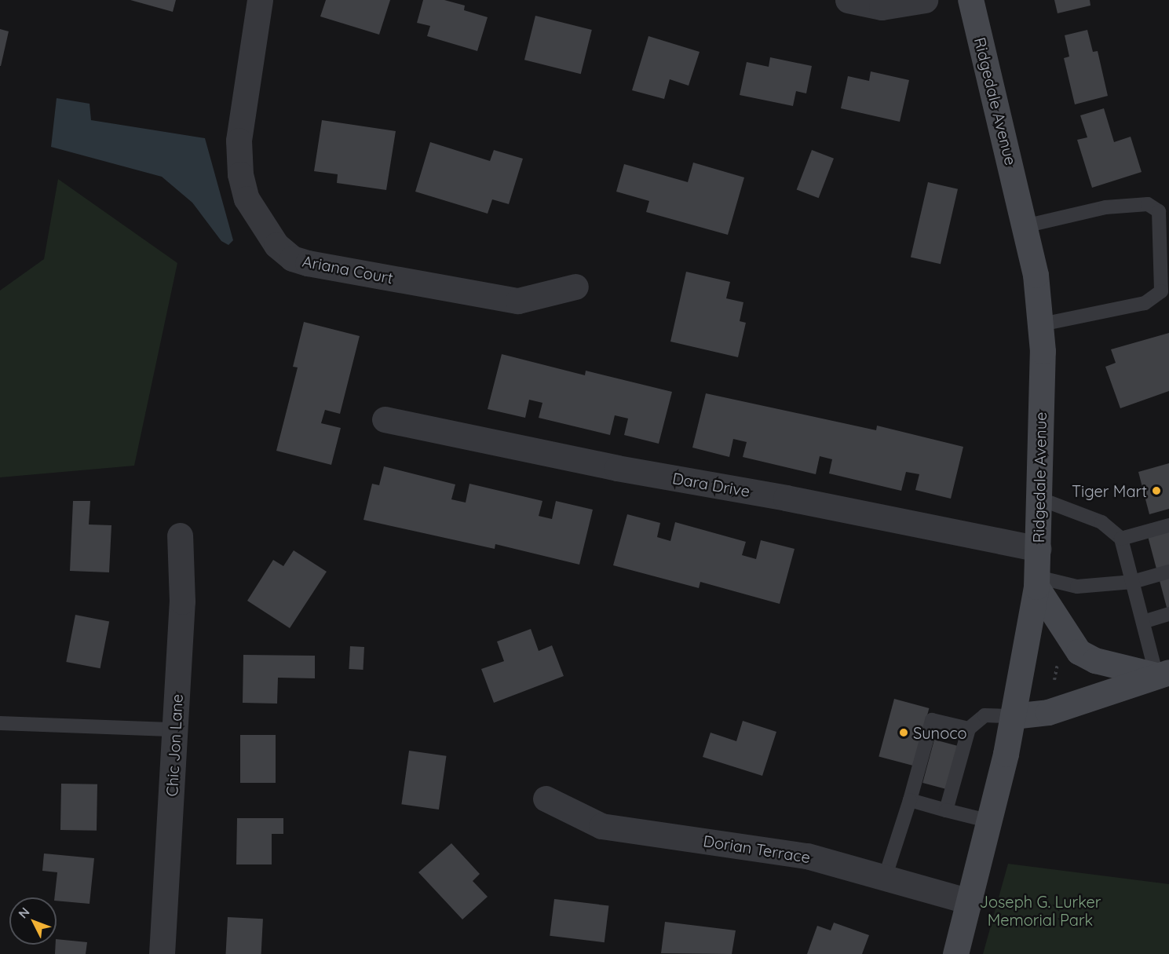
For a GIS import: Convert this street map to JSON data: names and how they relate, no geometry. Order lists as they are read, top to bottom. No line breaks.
{"streets":{"main road":["Ridgedale Avenue"],"street":["Ariana Court","Dara Drive","Chic Jon Lane","Dorian Terrace"]},"crossings":[["Ridgedale Avenue","Dara Drive"],["Ridgedale Avenue","Dorian Terrace"]],"parks":["Joseph G. Lurker Memorial Park"],"places":["Tiger Mart","Sunoco"],"north":"top left"}
